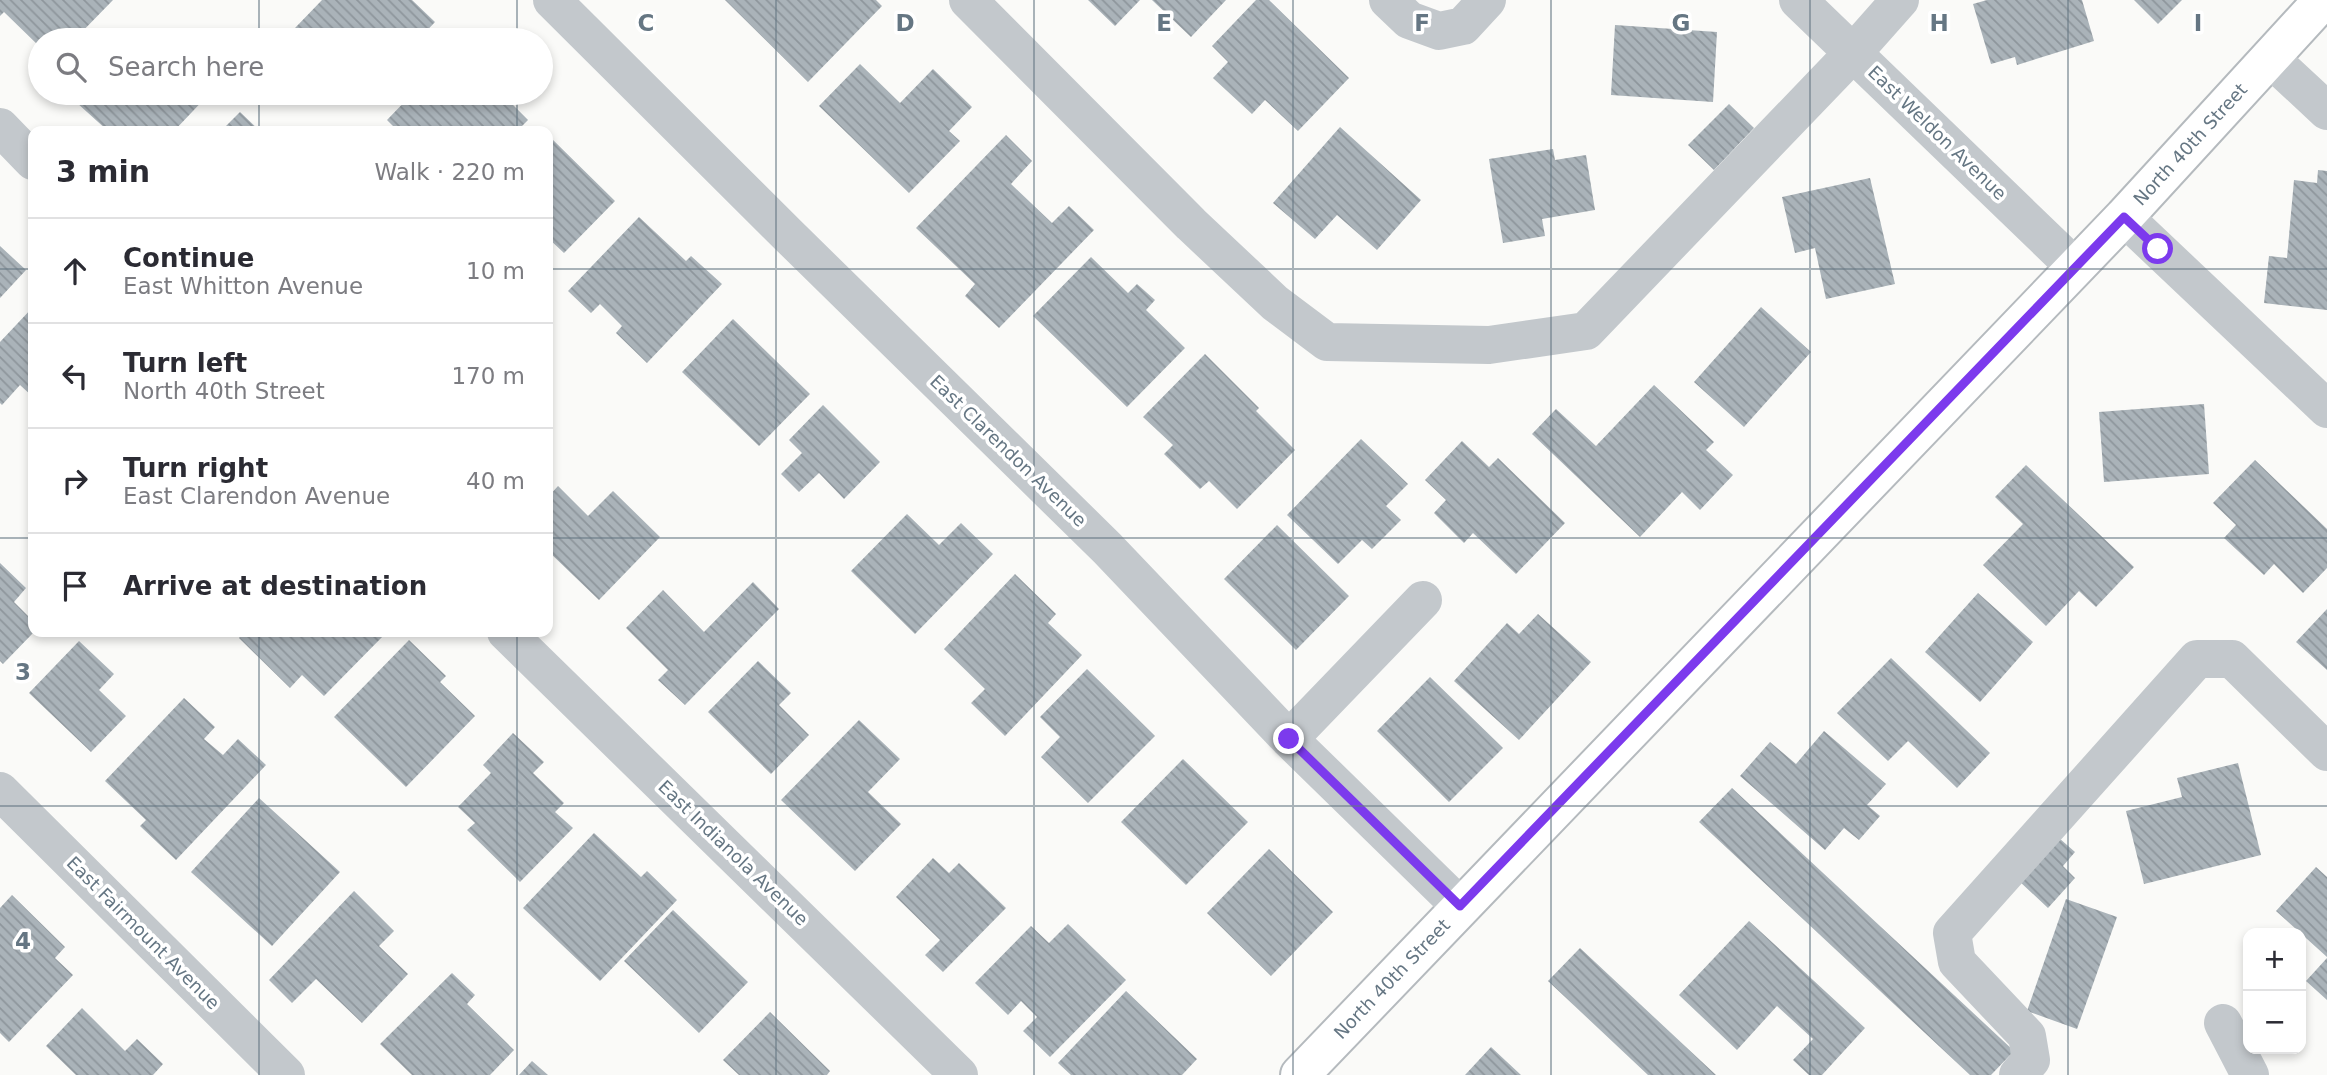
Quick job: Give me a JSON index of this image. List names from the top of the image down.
{
  "streets": {
    "main road": ["North 40th Street"],
    "street": [
      "East Weldon Avenue",
      "East Clarendon Avenue",
      "East Indianola Avenue",
      "East Fairmount Avenue"
    ]
  },
  "crossings": [
    ["East Weldon Avenue", "North 40th Street"],
    ["North 40th Street", "East Clarendon Avenue"]
  ],
  "page": {
    "search": "Search here",
    "heading": ["3 min", "Walk · 220 m"],
    "list": [
      ["Continue", "East Whitton Avenue", "10 m"],
      ["Turn left", "North 40th Street", "170 m"],
      ["Turn right", "East Clarendon Avenue", "40 m"],
      "Arrive at destination"
    ],
    "map_buttons": ["+", "−"]
  },
  "grid": {
    "columns": [
      "C",
      "D",
      "E",
      "F",
      "G",
      "H",
      "I"
    ],
    "rows": ["3", "4"]
  }
}
